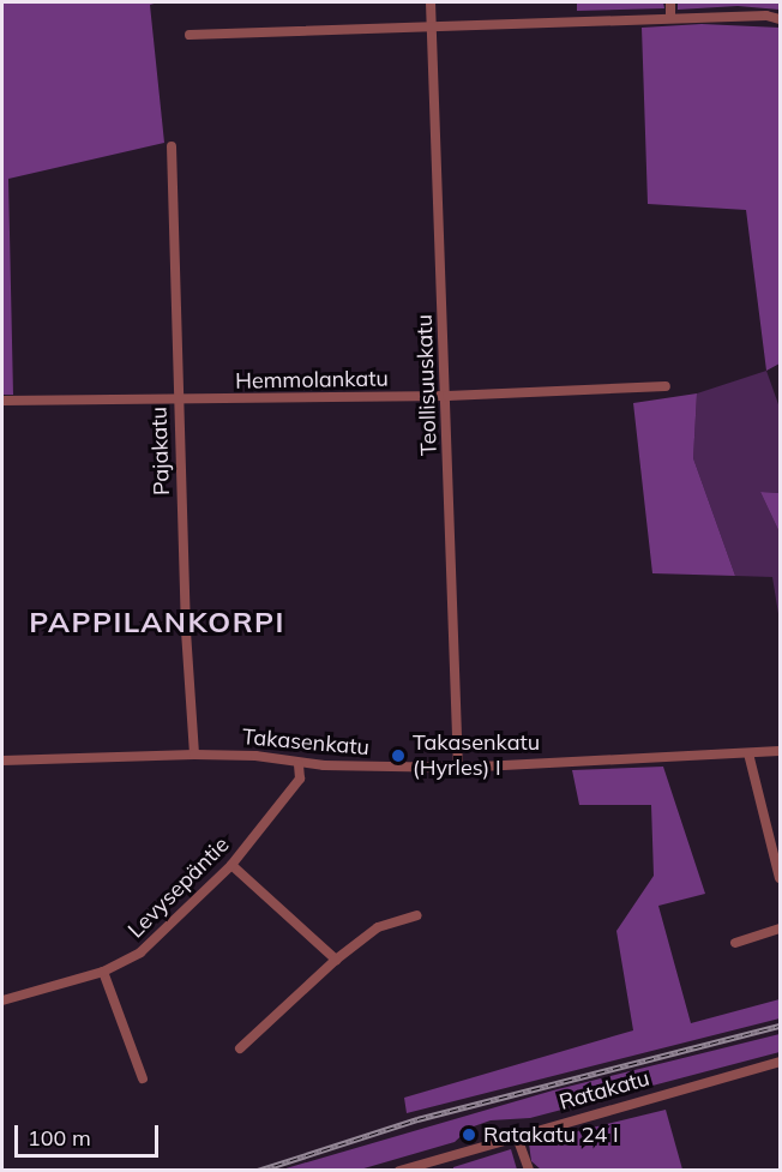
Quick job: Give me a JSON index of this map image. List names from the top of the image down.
{
  "streets": {
    "street": [
      "Hemmolankatu",
      "Teollisuuskatu",
      "Pajakatu",
      "Takasenkatu",
      "Levysepäntie",
      "Ratakatu"
    ]
  },
  "crossings": [
    ["Hemmolankatu", "Teollisuuskatu"],
    ["Hemmolankatu", "Pajakatu"],
    ["Teollisuuskatu", "Takasenkatu"],
    ["Pajakatu", "Takasenkatu"],
    ["Takasenkatu", "Levysepäntie"]
  ],
  "districts": ["PAPPILANKORPI"],
  "places": ["Takasenkatu (Hyrles) I", "Ratakatu 24 I"],
  "scale_bar": "100 m"
}
